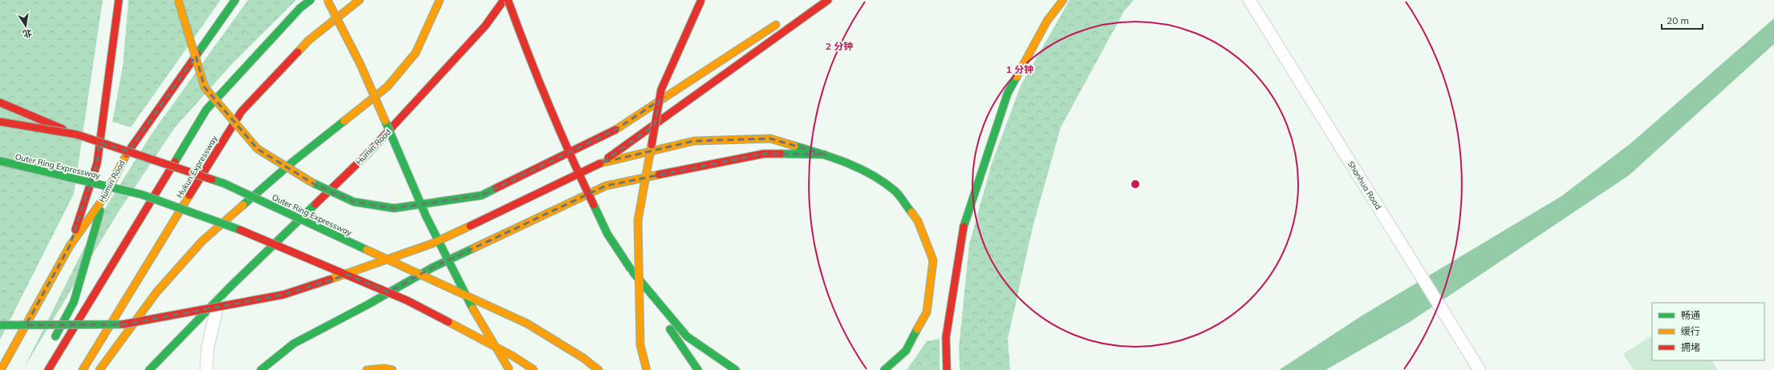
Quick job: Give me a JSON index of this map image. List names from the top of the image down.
{
  "streets": {
    "highway": ["Humin Road", "Outer Ring Expressway", "Hukun Expressway"],
    "street": ["Shanhua Road"]
  },
  "legend": ["畅通", "缓行", "拥堵"],
  "scale_bar": "20 m",
  "north": "bottom",
  "rings": ["2 分钟", "1 分钟"]
}
